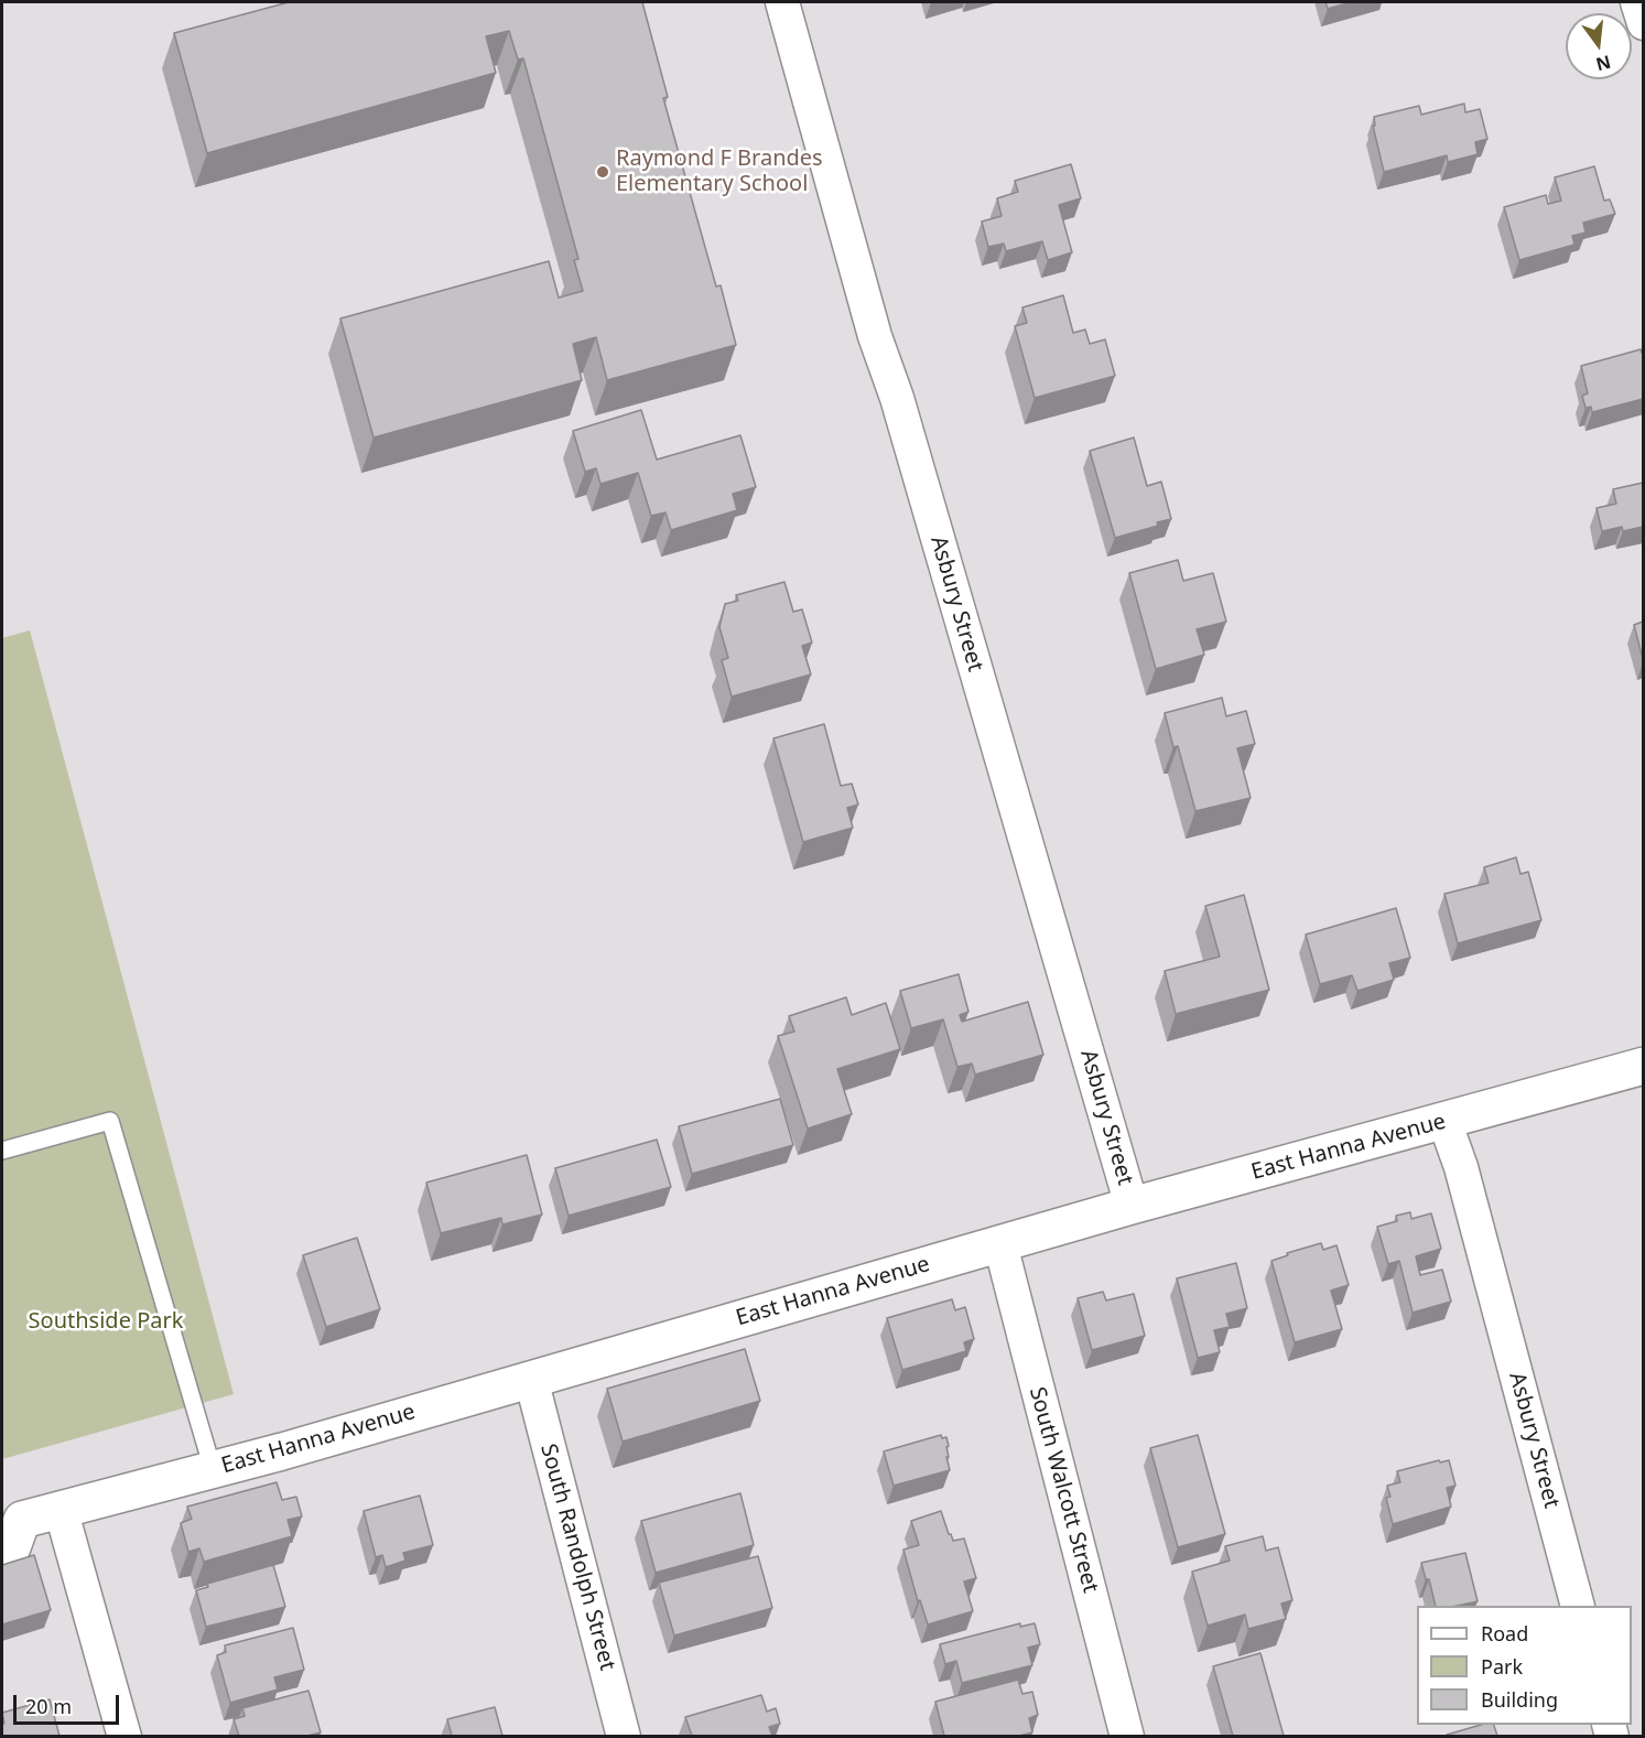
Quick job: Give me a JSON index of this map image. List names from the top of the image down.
{
  "streets": {
    "main road": ["East Hanna Avenue"],
    "street": ["Asbury Street", "South Walcott Street", "South Randolph Street"]
  },
  "crossings": [
    ["Asbury Street", "East Hanna Avenue"],
    ["East Hanna Avenue", "South Walcott Street"],
    ["East Hanna Avenue", "South Randolph Street"]
  ],
  "parks": ["Southside Park"],
  "places": ["Raymond F Brandes Elementary School"],
  "legend": ["Road", "Park", "Building"],
  "scale_bar": "20 m",
  "north": "bottom"
}
